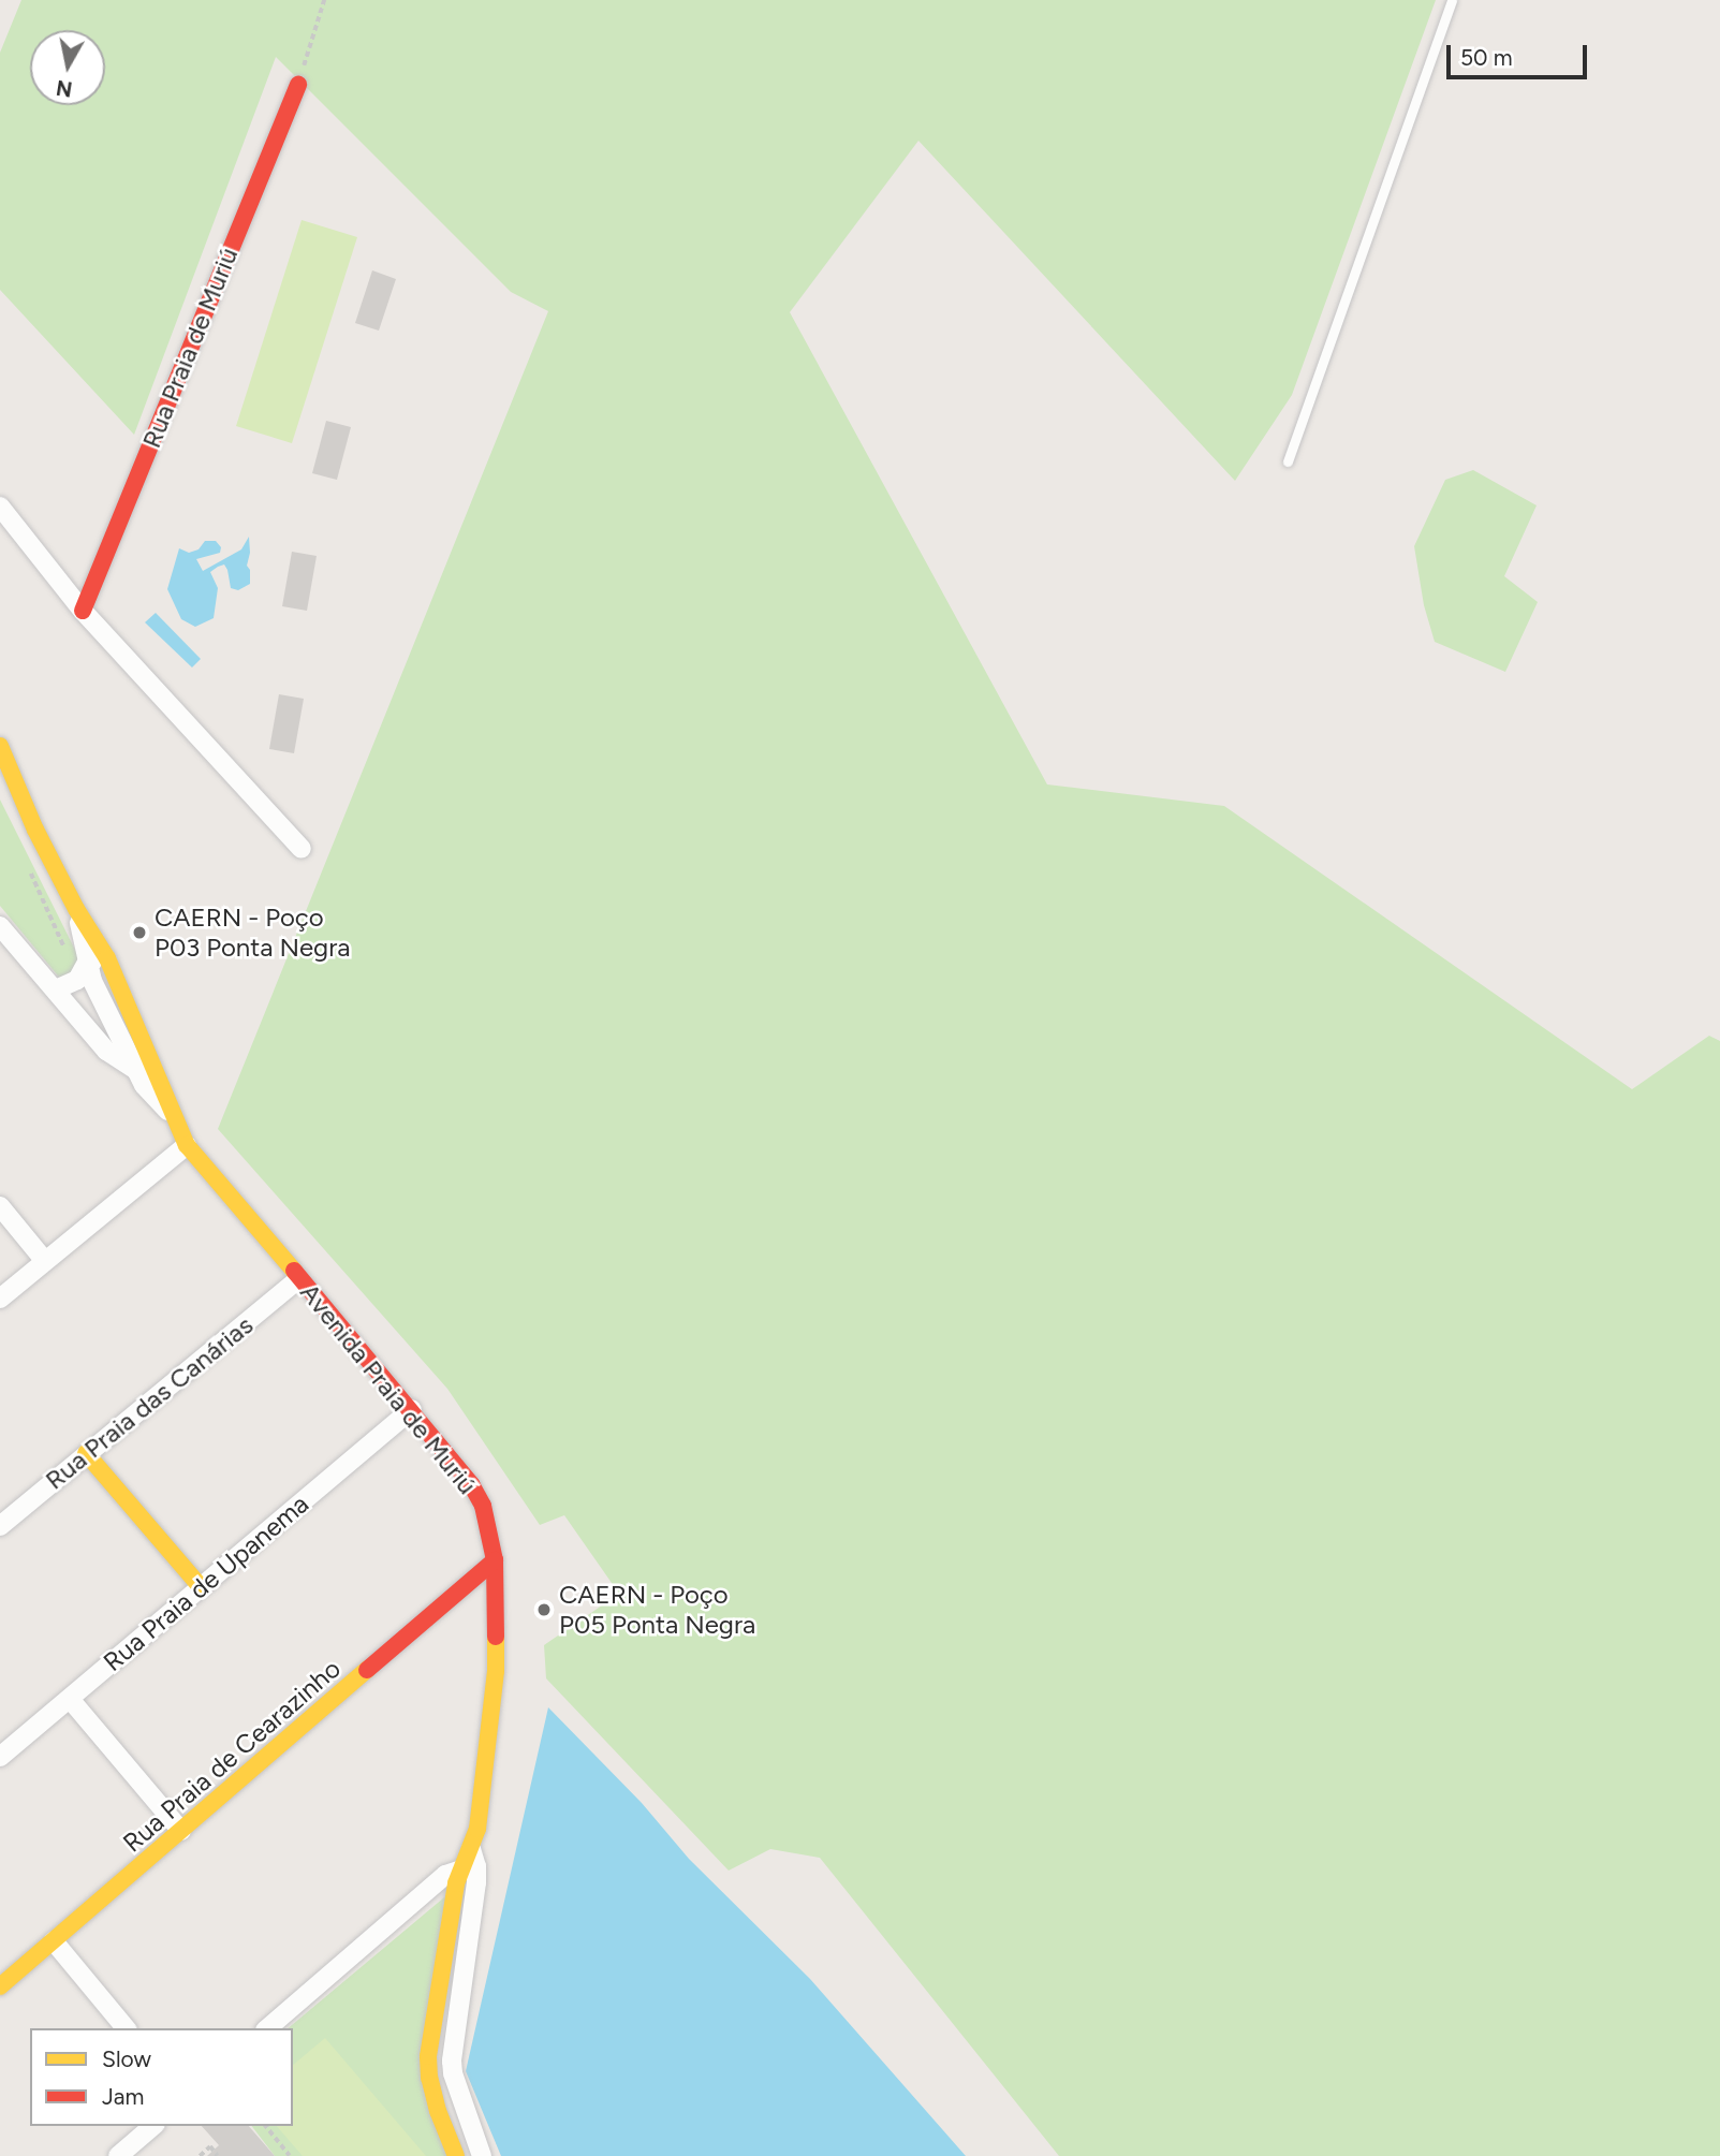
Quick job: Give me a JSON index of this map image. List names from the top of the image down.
{
  "streets": {
    "street": [
      "Rua Praia de Muriú",
      "Avenida Praia de Muriú",
      "Rua Praia das Canárias",
      "Rua Praia de Upanema",
      "Rua Praia de Cearazinho"
    ]
  },
  "crossings": [
    ["Avenida Praia de Muriú", "Rua Praia das Canárias"],
    ["Avenida Praia de Muriú", "Rua Praia de Upanema"],
    ["Avenida Praia de Muriú", "Rua Praia de Cearazinho"]
  ],
  "places": ["CAERN - Poço P03 Ponta Negra", "CAERN - Poço P05 Ponta Negra"],
  "legend": ["Slow", "Jam"],
  "scale_bar": "50 m",
  "north": "bottom"
}
